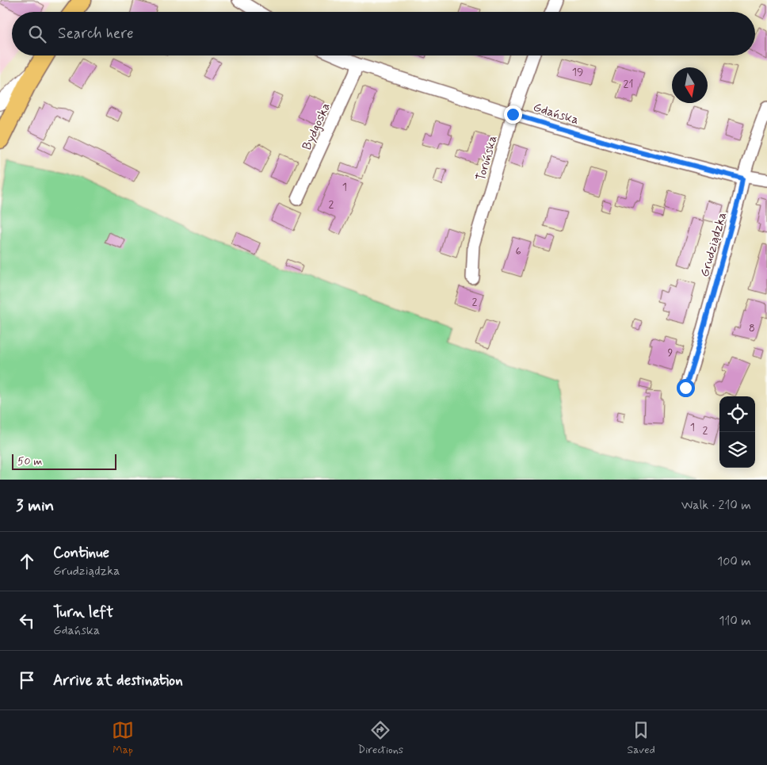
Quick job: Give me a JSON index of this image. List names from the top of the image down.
{
  "streets": {
    "street": [
      "Gdańska",
      "Bydgoska",
      "Toruńska",
      "Grudziądzka"
    ]
  },
  "crossings": [
    ["Gdańska", "Bydgoska"],
    ["Gdańska", "Toruńska"],
    ["Gdańska", "Grudziądzka"]
  ],
  "house_numbers": [
    "19",
    "21",
    "1",
    "2",
    "6",
    "2",
    "8",
    "9",
    "1",
    "2"
  ],
  "scale_bar": "50 m",
  "north": "bottom",
  "page": {
    "search": "Search here",
    "scale": "50 m",
    "heading": ["3 min", "Walk · 210 m"],
    "list": [
      ["Continue", "Grudziądzka", "100 m"],
      ["Turn left", "Gdańska", "110 m"],
      "Arrive at destination"
    ],
    "nav": ["Map", "Directions", "Saved"]
  }
}
